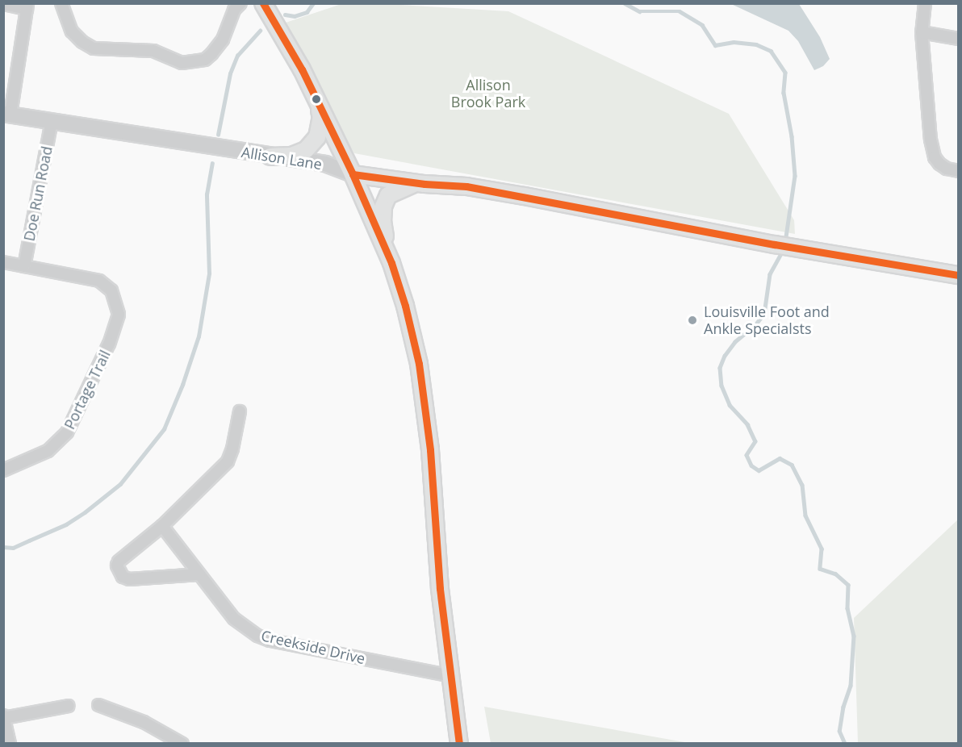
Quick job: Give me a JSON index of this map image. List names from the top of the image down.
{
  "streets": {
    "main road": ["Allison Lane"],
    "street": ["Doe Run Road", "Portage Trail", "Creekside Drive"]
  },
  "crossings": [
    ["Allison Lane", "Doe Run Road"],
    ["Doe Run Road", "Portage Trail"]
  ],
  "parks": ["Allison Brook Park"],
  "places": ["Louisville Foot and Ankle Specialsts"]
}
